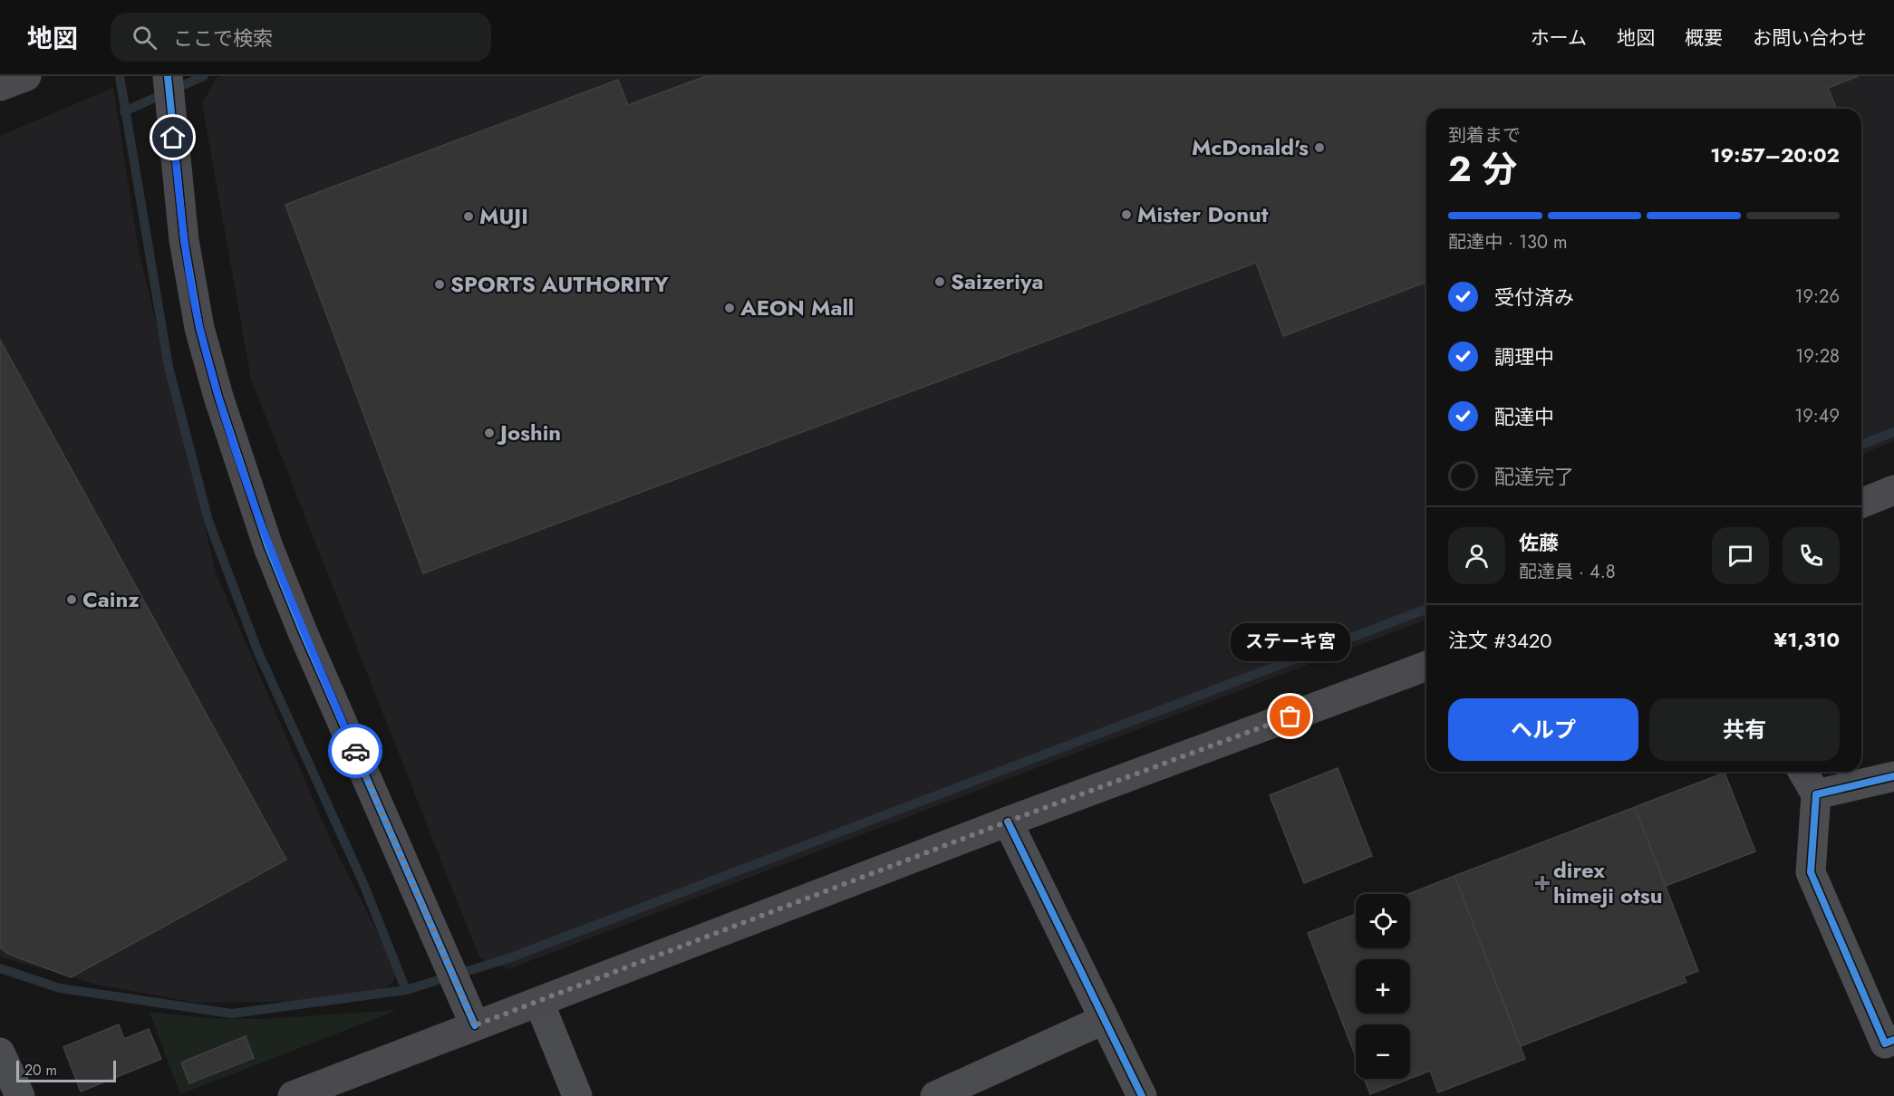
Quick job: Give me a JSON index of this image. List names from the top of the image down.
{
  "places": {
    "other": [
      "McDonald's",
      "Mister Donut",
      "MUJI",
      "Saizeriya",
      "SPORTS AUTHORITY",
      "AEON Mall",
      "Joshin",
      "Cainz",
      "ステーキ宮"
    ],
    "health": ["direx himeji otsu"]
  },
  "scale_bar": "20 m",
  "page": {
    "header": "地図",
    "search": "ここで検索",
    "nav": [
      "ホーム",
      "地図",
      "概要",
      "お問い合わせ"
    ],
    "heading": ["2 分", "到着まで", "19:57–20:02"],
    "panel": [
      "佐藤",
      "配達員 · 4.8",
      "注文 #3420",
      "¥1,310"
    ],
    "bar": "配達中 · 130 m",
    "list": [
      ["受付済み", "19:26"],
      ["調理中", "19:28"],
      ["配達中", "19:49"],
      "配達完了"
    ],
    "bubble": "ステーキ宮",
    "buttons": ["ヘルプ", "共有"],
    "map_buttons": ["+", "−"],
    "scale": "20 m"
  }
}
